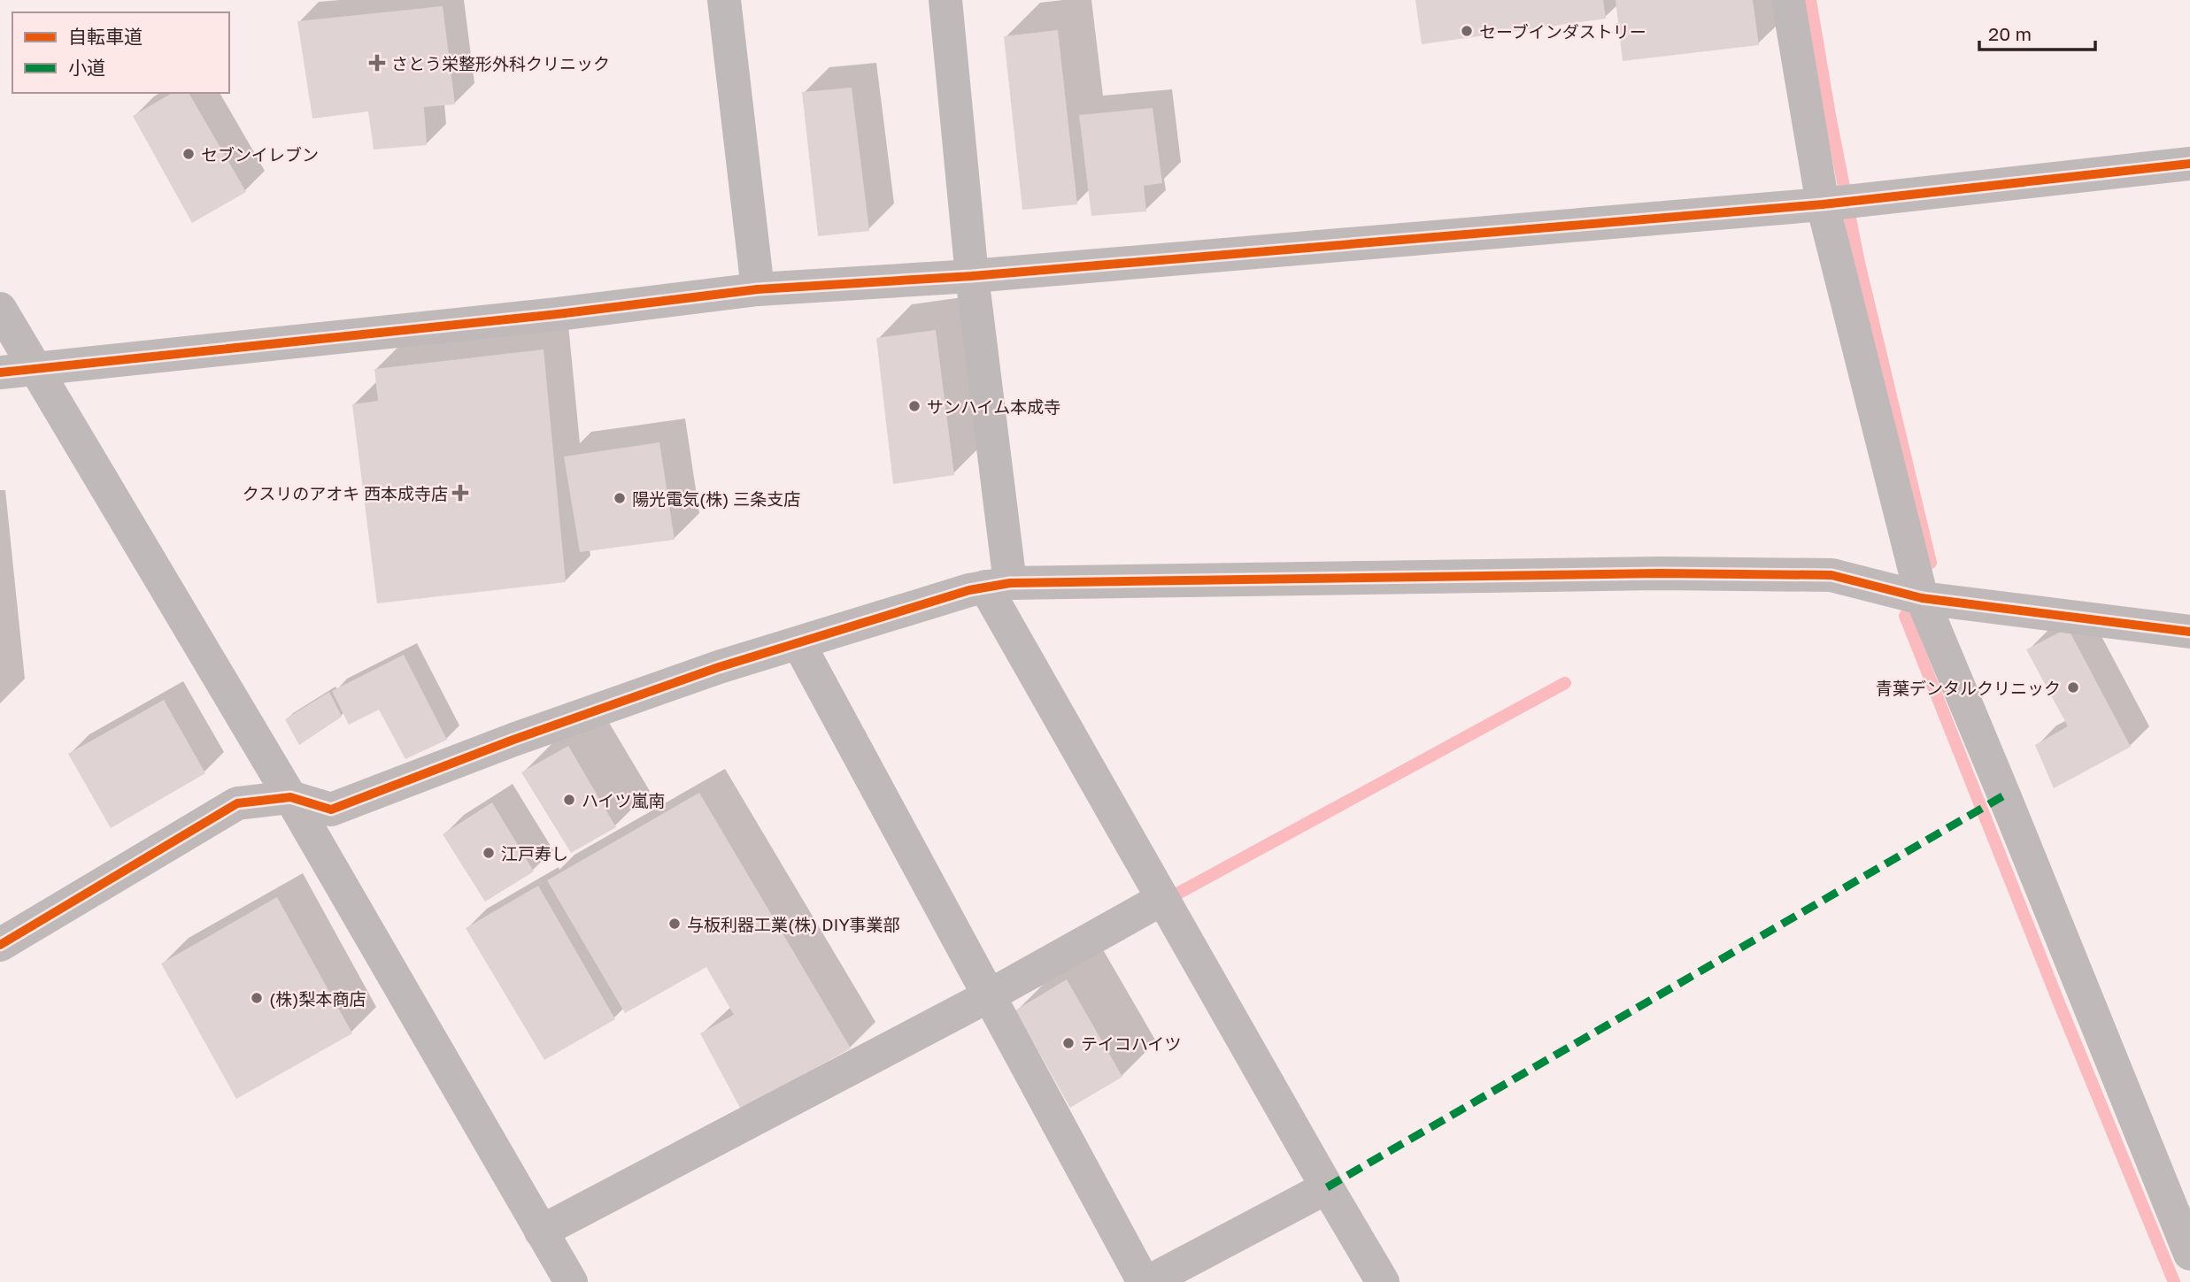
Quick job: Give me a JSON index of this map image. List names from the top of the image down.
{
  "places": {
    "other": [
      "セーブインダストリー",
      "セブンイレブン",
      "サンハイム本成寺",
      "陽光電気(株) 三条支店",
      "青葉デンタルクリニック",
      "ハイツ嵐南",
      "江戸寿し",
      "与板利器工業(株) DIY事業部",
      "(株)梨本商店",
      "テイコハイツ"
    ],
    "health": ["さとう栄整形外科クリニック", "クスリのアオキ 西本成寺店"]
  },
  "legend": ["自転車道", "小道"],
  "scale_bar": "20 m"
}
